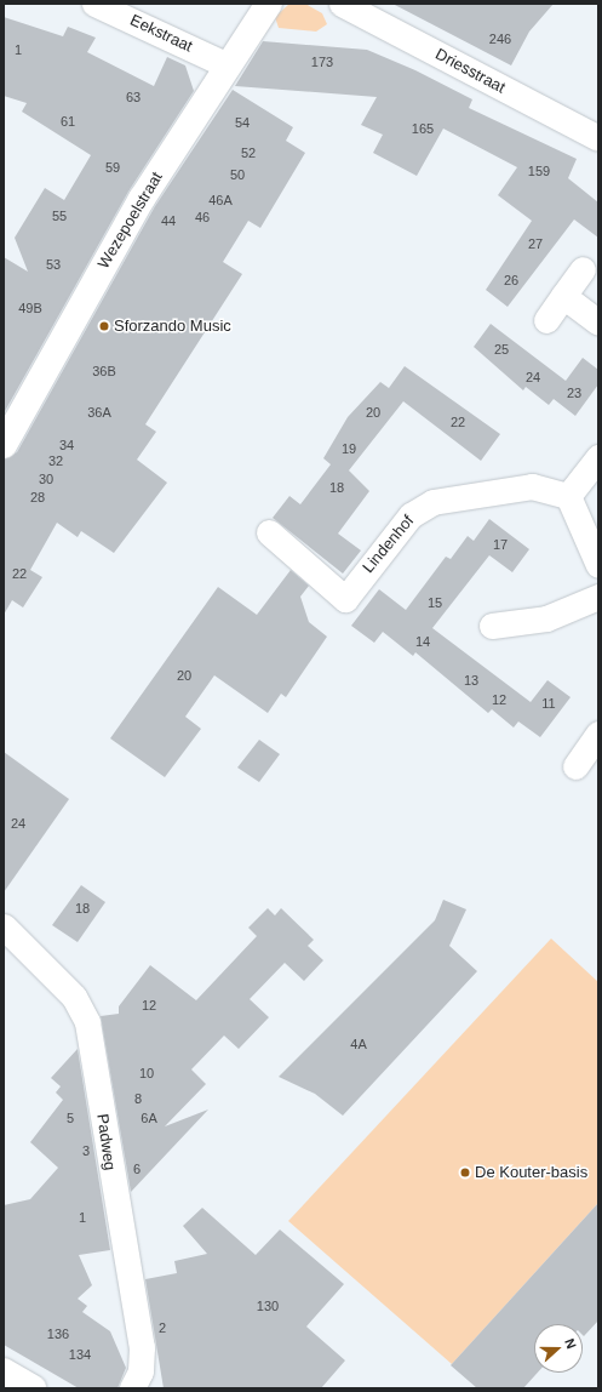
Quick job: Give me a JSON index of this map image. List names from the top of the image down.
{
  "streets": {
    "street": [
      "Eekstraat",
      "Driesstraat",
      "Wezepoelstraat",
      "Lindenhof",
      "Padweg"
    ]
  },
  "crossings": [
    ["Eekstraat", "Wezepoelstraat"]
  ],
  "places": ["Sforzando Music", "De Kouter-basis"],
  "house_numbers": [
    "246",
    "1",
    "173",
    "63",
    "61",
    "54",
    "165",
    "52",
    "59",
    "159",
    "50",
    "46A",
    "55",
    "46",
    "44",
    "27",
    "53",
    "26",
    "49B",
    "25",
    "36B",
    "24",
    "23",
    "36A",
    "20",
    "22",
    "34",
    "19",
    "32",
    "30",
    "18",
    "28",
    "17",
    "22",
    "15",
    "14",
    "20",
    "13",
    "12",
    "11",
    "24",
    "18",
    "12",
    "4A",
    "10",
    "8",
    "5",
    "6A",
    "3",
    "6",
    "1",
    "130",
    "2",
    "136",
    "134"
  ],
  "north": "right"
}
